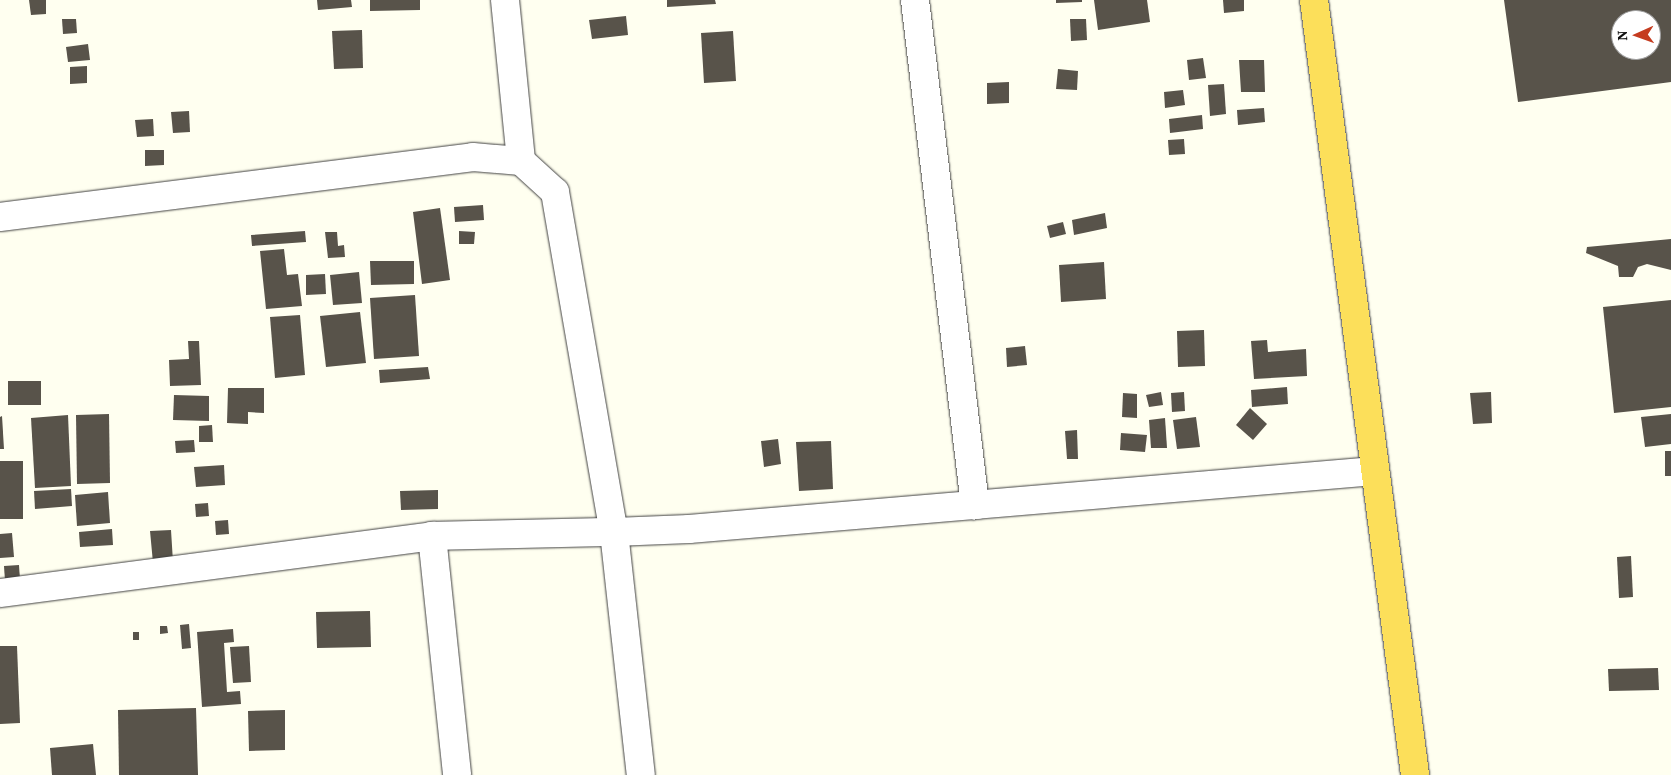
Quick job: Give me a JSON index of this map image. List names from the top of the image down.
{
  "north": "left"
}
